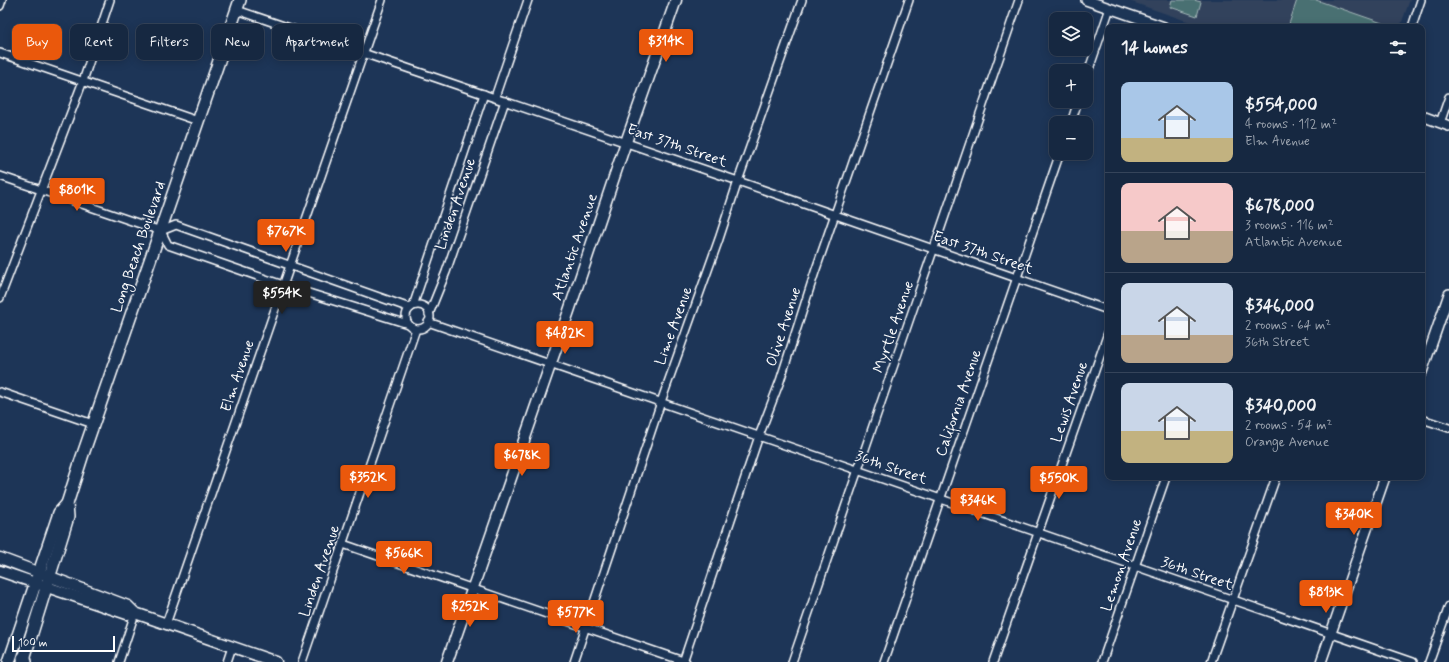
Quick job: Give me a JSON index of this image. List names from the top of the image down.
{
  "streets": {
    "main road": ["Long Beach Boulevard", "Atlantic Avenue"],
    "street": [
      "East 37th Street",
      "Linden Avenue",
      "Lime Avenue",
      "Olive Avenue",
      "Myrtle Avenue",
      "Elm Avenue",
      "Lewis Avenue",
      "California Avenue",
      "36th Street",
      "Lemon Avenue"
    ]
  },
  "crossings": [
    ["East 37th Street", "Linden Avenue"],
    ["East 37th Street", "Long Beach Boulevard"],
    ["East 37th Street", "Atlantic Avenue"],
    ["East 37th Street", "Lime Avenue"],
    ["East 37th Street", "Olive Avenue"],
    ["East 37th Street", "Myrtle Avenue"],
    ["East 37th Street", "Elm Avenue"],
    ["East 37th Street", "California Avenue"],
    ["Linden Avenue", "36th Street"],
    ["Atlantic Avenue", "36th Street"],
    ["Lime Avenue", "36th Street"],
    ["Olive Avenue", "36th Street"],
    ["Myrtle Avenue", "36th Street"],
    ["Lewis Avenue", "36th Street"],
    ["California Avenue", "36th Street"],
    ["36th Street", "Lemon Avenue"]
  ],
  "scale_bar": "100 m",
  "page": {
    "map_buttons": ["+", "−"],
    "chip": [
      "Buy",
      "Rent",
      "Filters",
      "New",
      "Apartment"
    ],
    "heading": "14 homes",
    "price": [
      "$314K",
      "$801K",
      "$767K",
      "$554K",
      "$482K",
      "$678K",
      "$352K",
      "$550K",
      "$346K",
      "$340K",
      "$566K",
      "$813K",
      "$252K",
      "$577K"
    ],
    "list": [
      {
        "name": "$554,000",
        "note": "4 rooms · 112 m² · Elm Avenue"
      },
      {
        "name": "$678,000",
        "note": "3 rooms · 116 m² · Atlantic Avenue"
      },
      {
        "name": "$346,000",
        "note": "2 rooms · 64 m² · 36th Street"
      },
      {
        "name": "$340,000",
        "note": "2 rooms · 54 m² · Orange Avenue"
      }
    ],
    "scale": "100 m"
  }
}
